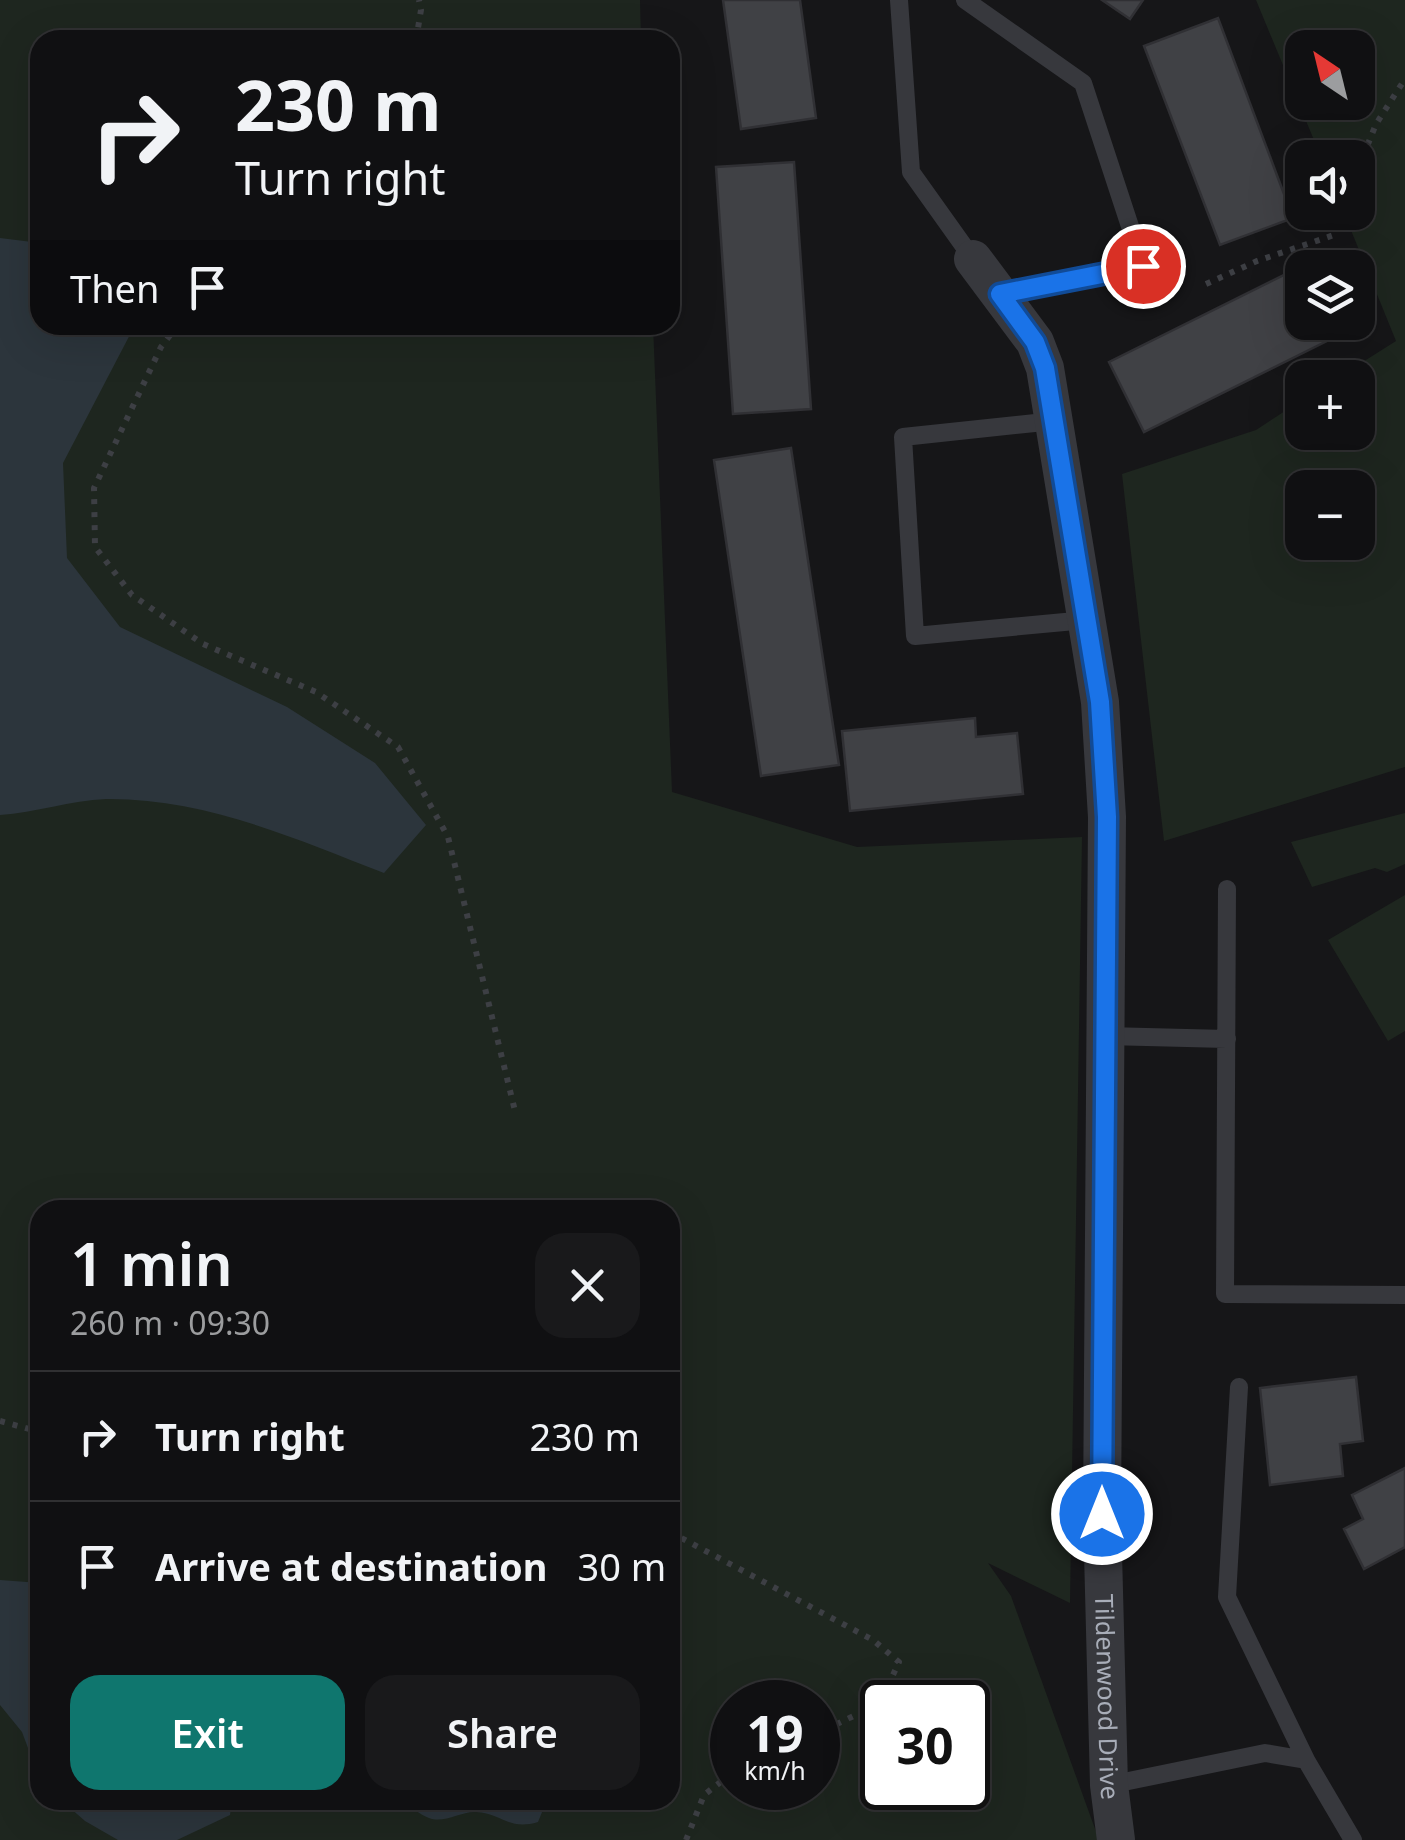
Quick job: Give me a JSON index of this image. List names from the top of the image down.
{
  "streets": {
    "street": ["Tildenwood Drive"]
  },
  "north": "top left",
  "page": {
    "map_buttons": ["+", "−"],
    "turn": ["230 m", "Turn right"],
    "then": "Then",
    "heading": ["1 min", "260 m · 09:30"],
    "list": [
      {
        "name": "Turn right",
        "value": "230 m"
      },
      {
        "name": "Arrive at destination",
        "value": "30 m"
      }
    ],
    "buttons": ["Exit", "Share"],
    "speed": "19 km/h",
    "limit": "30"
  }
}
